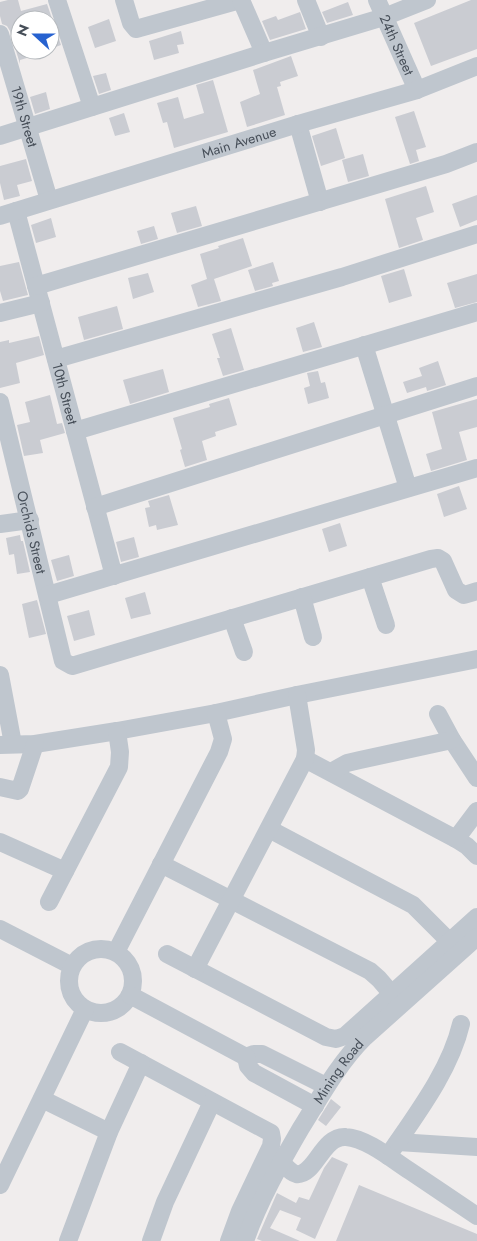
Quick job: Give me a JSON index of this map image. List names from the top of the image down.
{
  "streets": {
    "street": [
      "24th Street",
      "19th Street",
      "Main Avenue",
      "10th Street",
      "Orchids Street",
      "Mining Road"
    ]
  },
  "crossings": [
    ["24th Street", "Main Avenue"],
    ["19th Street", "Main Avenue"],
    ["Main Avenue", "10th Street"]
  ],
  "north": "left"
}
